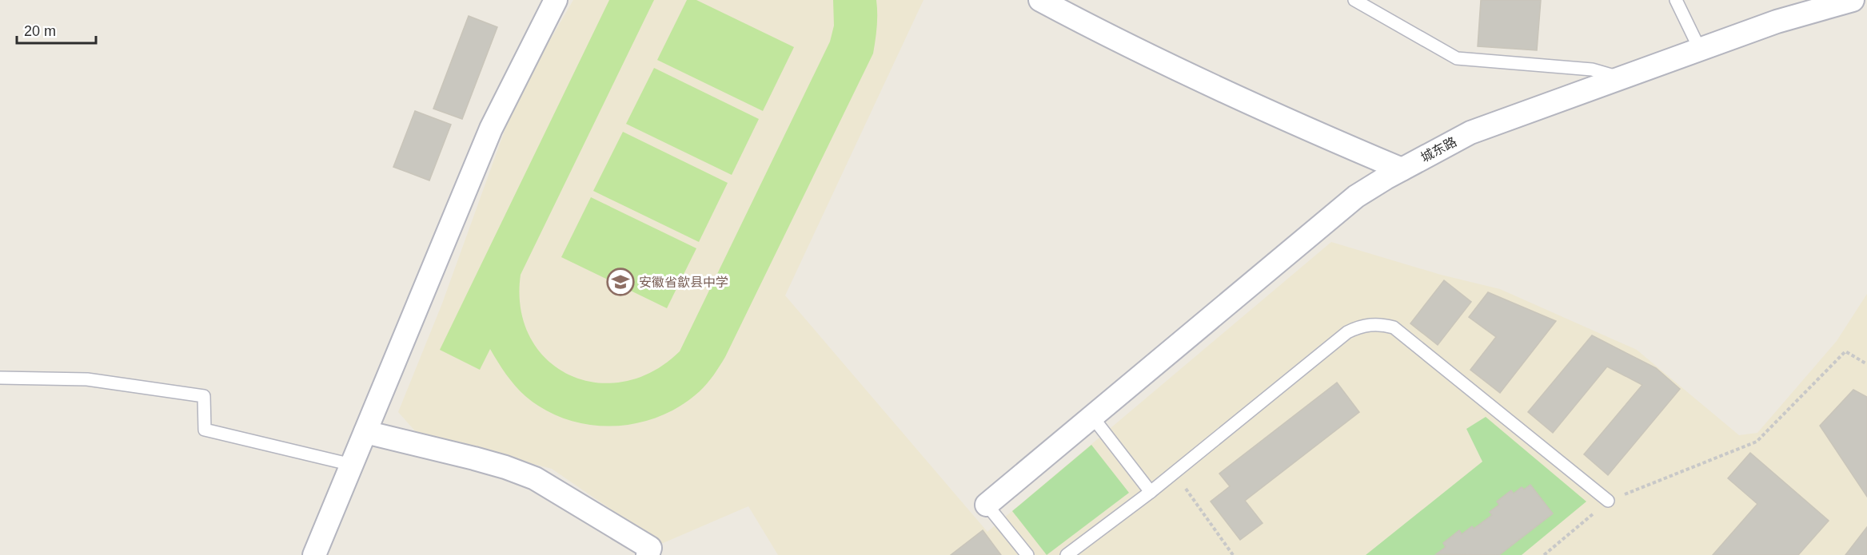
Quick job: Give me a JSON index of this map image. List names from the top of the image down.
{
  "streets": {
    "street": ["城东路"]
  },
  "places": {
    "school or university": ["安徽省歙县中学"]
  },
  "scale_bar": "20 m"
}
